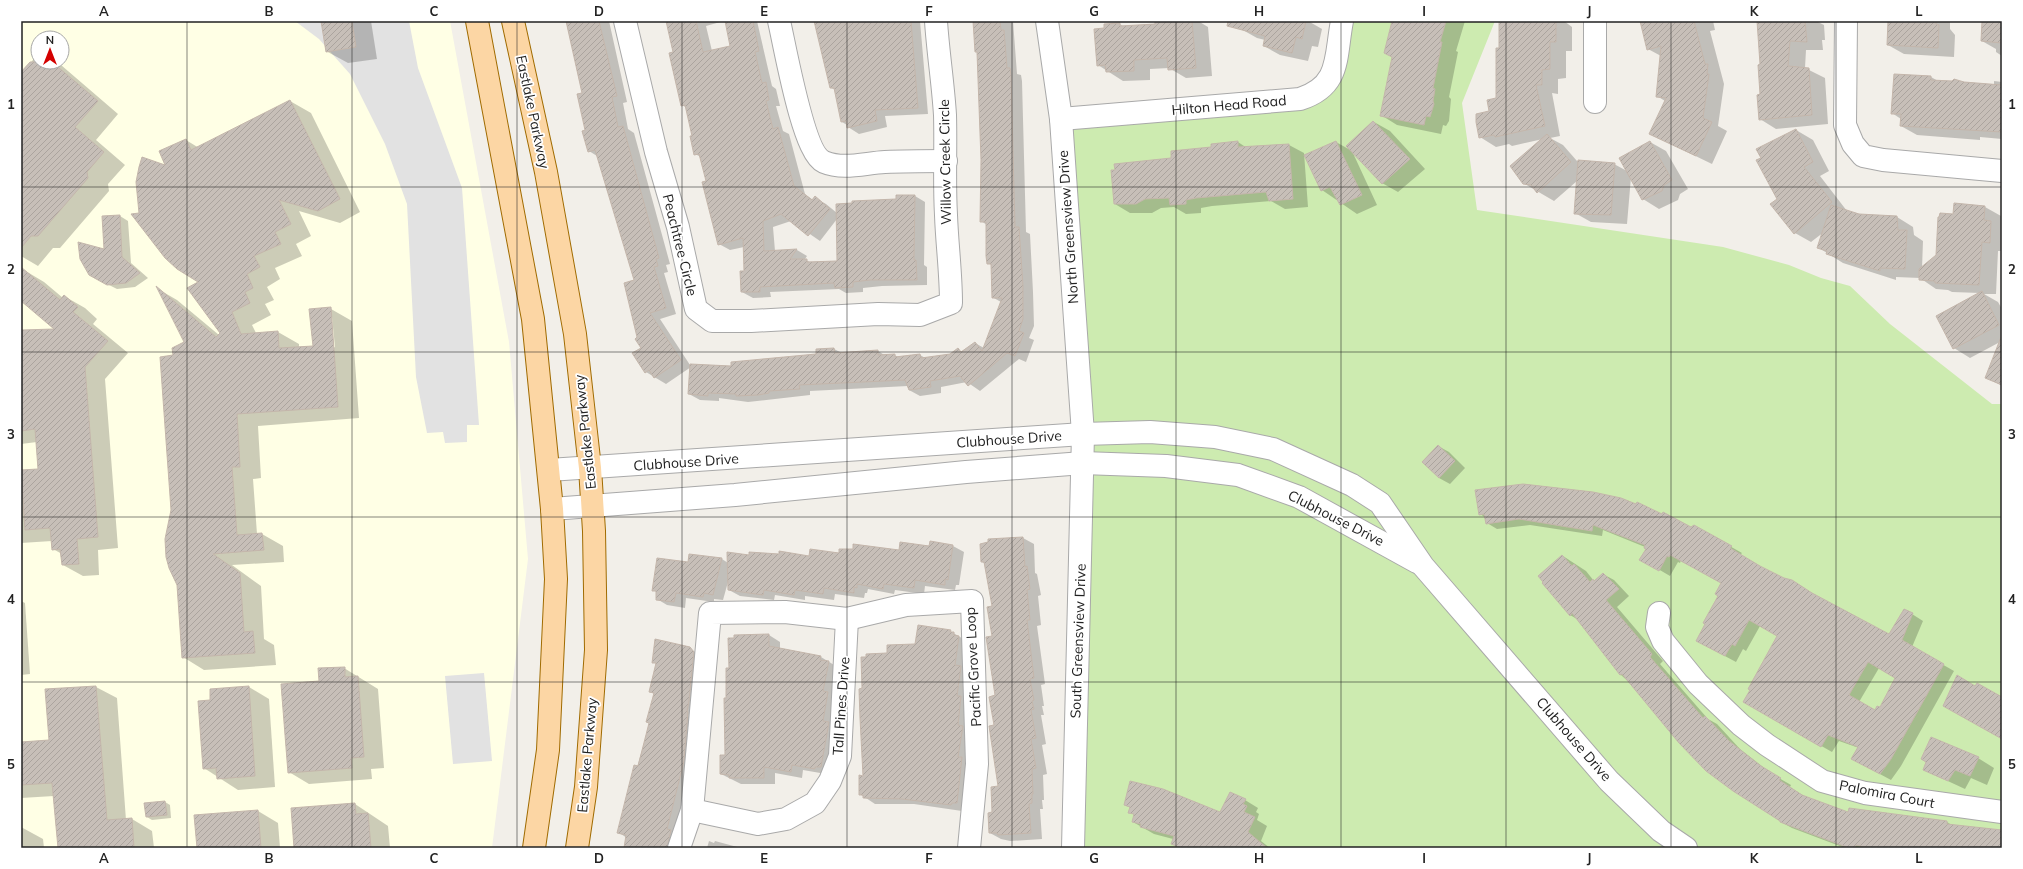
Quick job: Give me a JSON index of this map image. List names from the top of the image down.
{
  "streets": {
    "main road": ["Eastlake Parkway"],
    "street": [
      "Hilton Head Road",
      "Willow Creek Circle",
      "North Greensview Drive",
      "Peachtree Circle",
      "Clubhouse Drive",
      "South Greensview Drive",
      "Pacific Grove Loop",
      "Tall Pines Drive",
      "Palomira Court"
    ]
  },
  "crossings": [
    ["Hilton Head Road", "North Greensview Drive"],
    ["Eastlake Parkway", "Clubhouse Drive"],
    ["Willow Creek Circle", "Peachtree Circle"],
    ["North Greensview Drive", "Clubhouse Drive"],
    ["North Greensview Drive", "South Greensview Drive"],
    ["Clubhouse Drive", "South Greensview Drive"],
    ["Pacific Grove Loop", "Tall Pines Drive"]
  ],
  "north": "top",
  "grid": {
    "columns": [
      "A",
      "B",
      "C",
      "D",
      "E",
      "F",
      "G",
      "H",
      "I",
      "J",
      "K",
      "L"
    ],
    "rows": [
      "1",
      "2",
      "3",
      "4",
      "5"
    ]
  }
}
